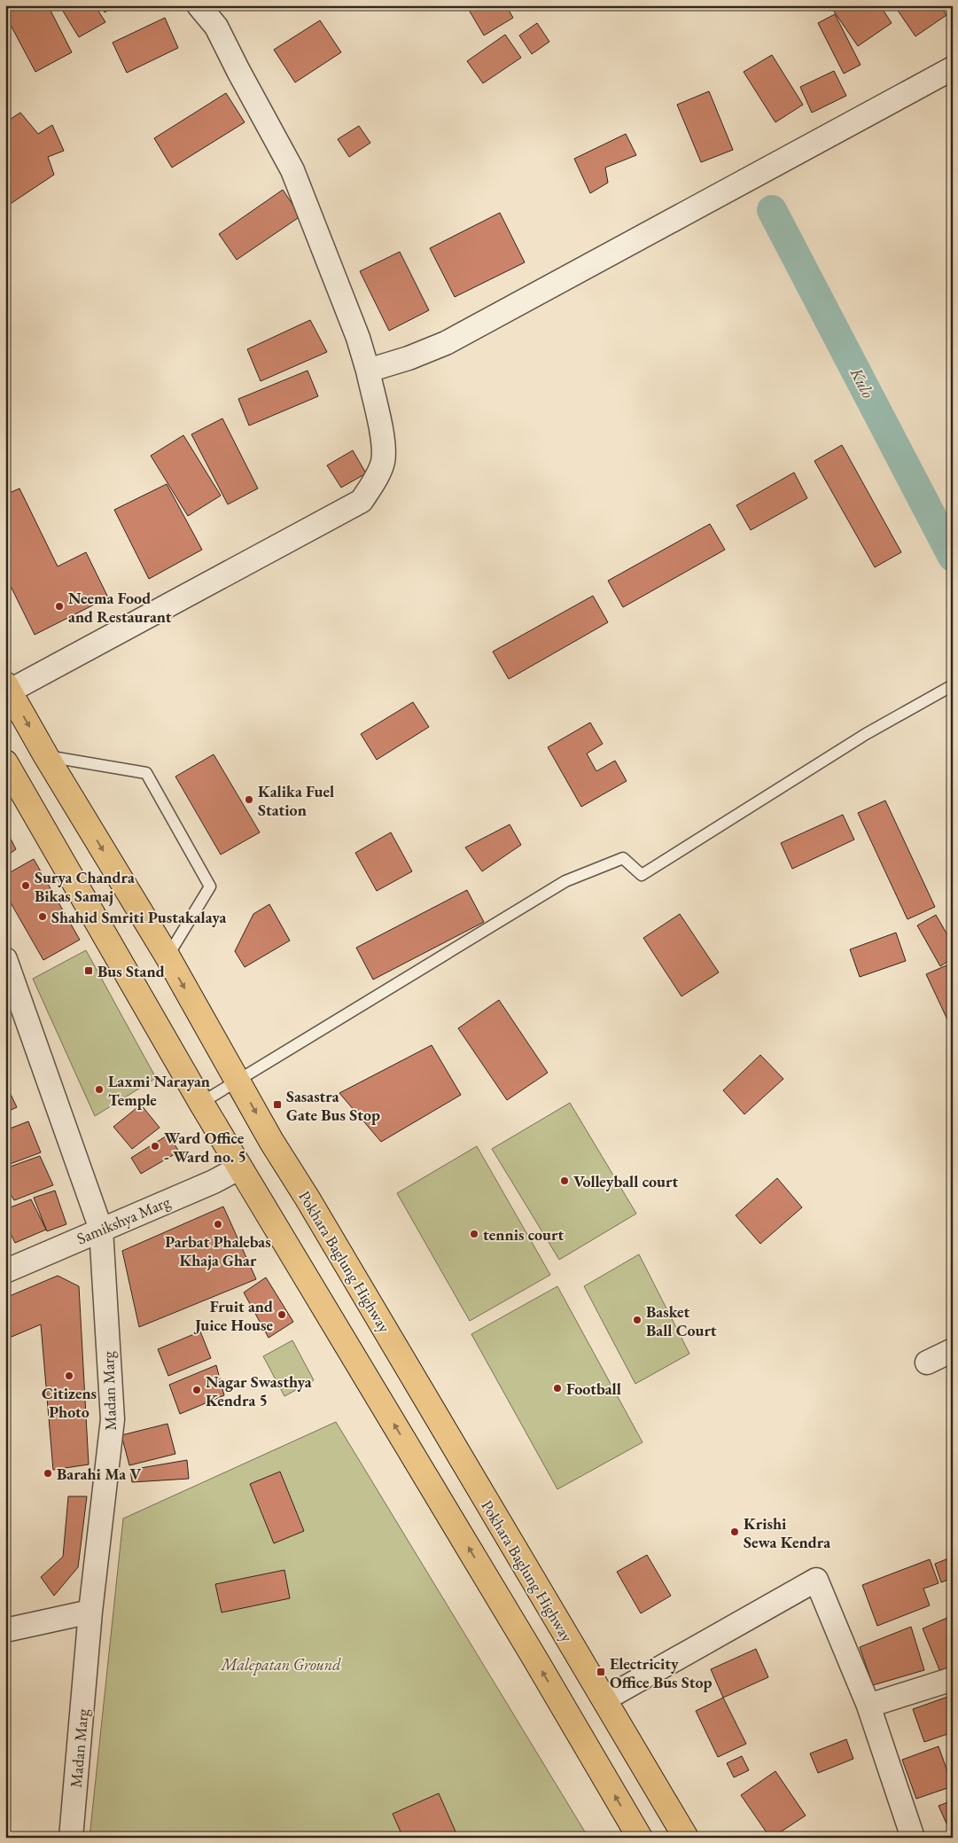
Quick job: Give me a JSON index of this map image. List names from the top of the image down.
{
  "streets": {
    "highway": ["Pokhara Baglung Highway"],
    "street": ["Samikshya Marg", "Madan Marg"]
  },
  "crossings": [
    ["Samikshya Marg", "Madan Marg"]
  ],
  "water": ["Kulo"],
  "parks": ["Malepatan Ground"],
  "places": {
    "other": [
      "Neema Food and Restaurant",
      "Kalika Fuel Station",
      "Surya Chandra Bikas Samaj",
      "Shahid Smriti Pustakalaya",
      "Laxmi Narayan Temple",
      "Ward Office - Ward no. 5",
      "Volleyball court",
      "Parbat Phalebas Khaja Ghar",
      "tennis court",
      "Fruit and Juice House",
      "Basket Ball Court",
      "Citizens Photo",
      "Football",
      "Nagar Swasthya Kendra 5",
      "Barahi Ma V",
      "Krishi Sewa Kendra"
    ],
    "transit": ["Bus Stand", "Sasastra Gate Bus Stop", "Electricity Office Bus Stop"]
  }
}
